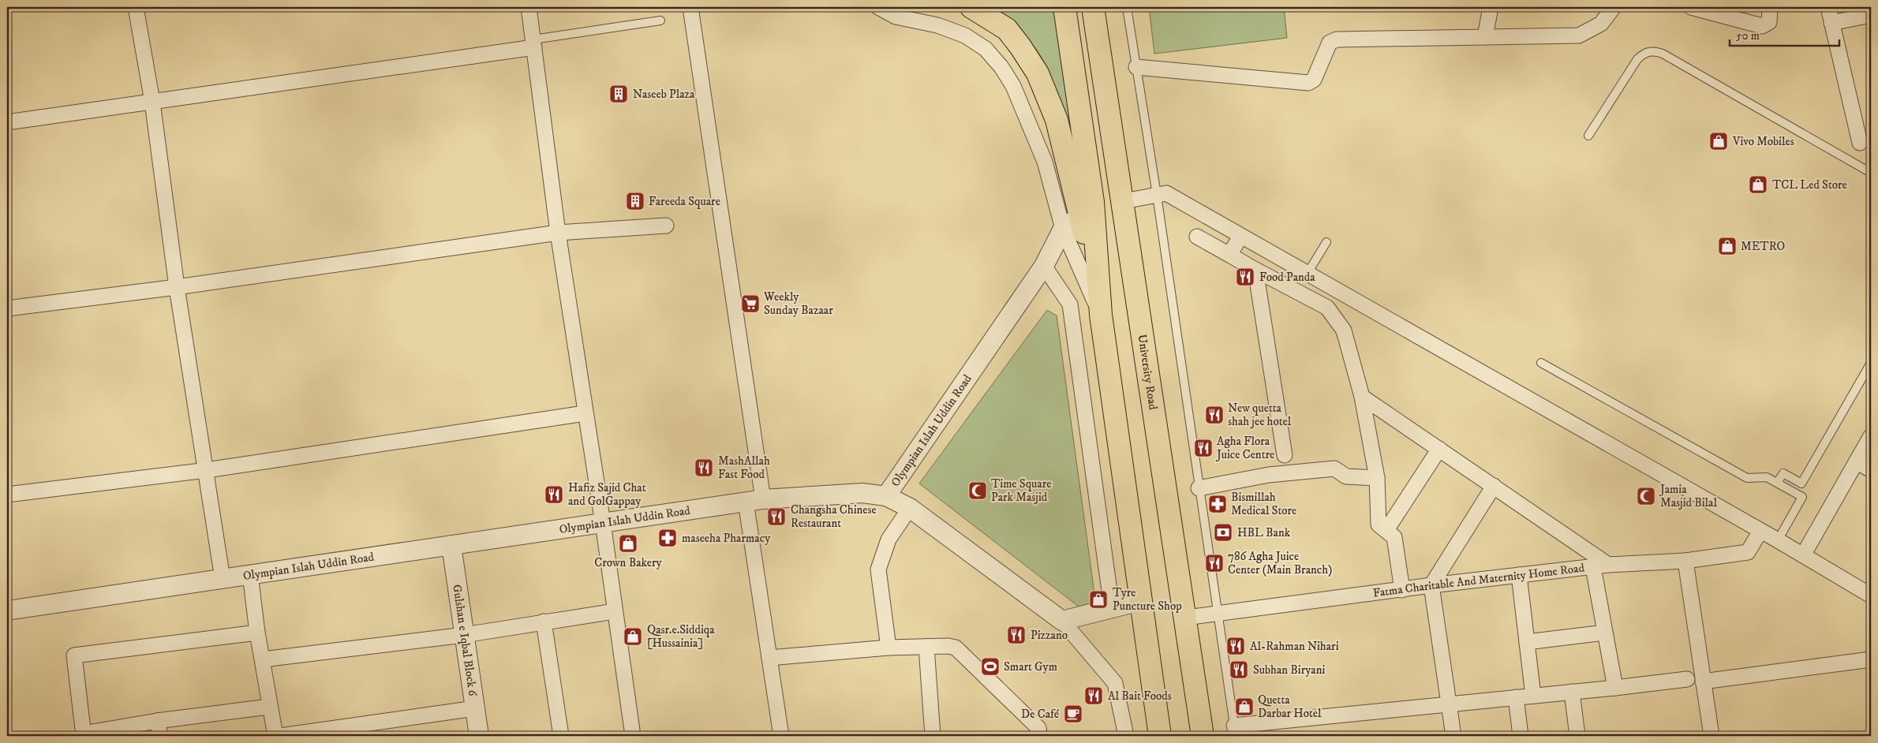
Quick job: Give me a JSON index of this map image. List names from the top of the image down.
{
  "streets": {
    "main road": ["University Road"],
    "street": ["Olympian Islah Uddin Road", "Fatma Charitable And Maternity Home Road", "Gulshan e Iqbal Block 6"]
  },
  "crossings": [
    ["University Road", "Fatma Charitable And Maternity Home Road"],
    ["Olympian Islah Uddin Road", "Gulshan e Iqbal Block 6"]
  ],
  "places": {
    "building": ["Naseeb Plaza", "Fareeda Square"],
    "shop": [
      "Vivo Mobiles",
      "TCL Led Store",
      "METRO",
      "Crown Bakery",
      "Tyre Puncture Shop",
      "Qasr.e.Siddiqa [Hussainia]",
      "Quetta Darbar Hotel"
    ],
    "restaurant": [
      "Food Panda",
      "New quetta shah jee hotel",
      "Agha Flora Juice Centre",
      "MashAllah Fast Food",
      "Hafiz Sajid Chat and GolGappay",
      "Changsha Chinese Restaurant",
      "786 Agha Juice Center (Main Branch)",
      "Pizzano",
      "Al-Rahman Nihari",
      "Subhan Biryani",
      "Al Bait Foods"
    ],
    "supermarket": ["Weekly Sunday Bazaar"],
    "mosque": ["Time Square Park Masjid", "Jamia Masjid Bilal"],
    "pharmacy": ["Bismillah Medical Store", "maseeha Pharmacy"],
    "bank": ["HBL Bank"],
    "sports": ["Smart Gym"],
    "cafe": ["De Café"]
  },
  "scale_bar": "50 m"
}
